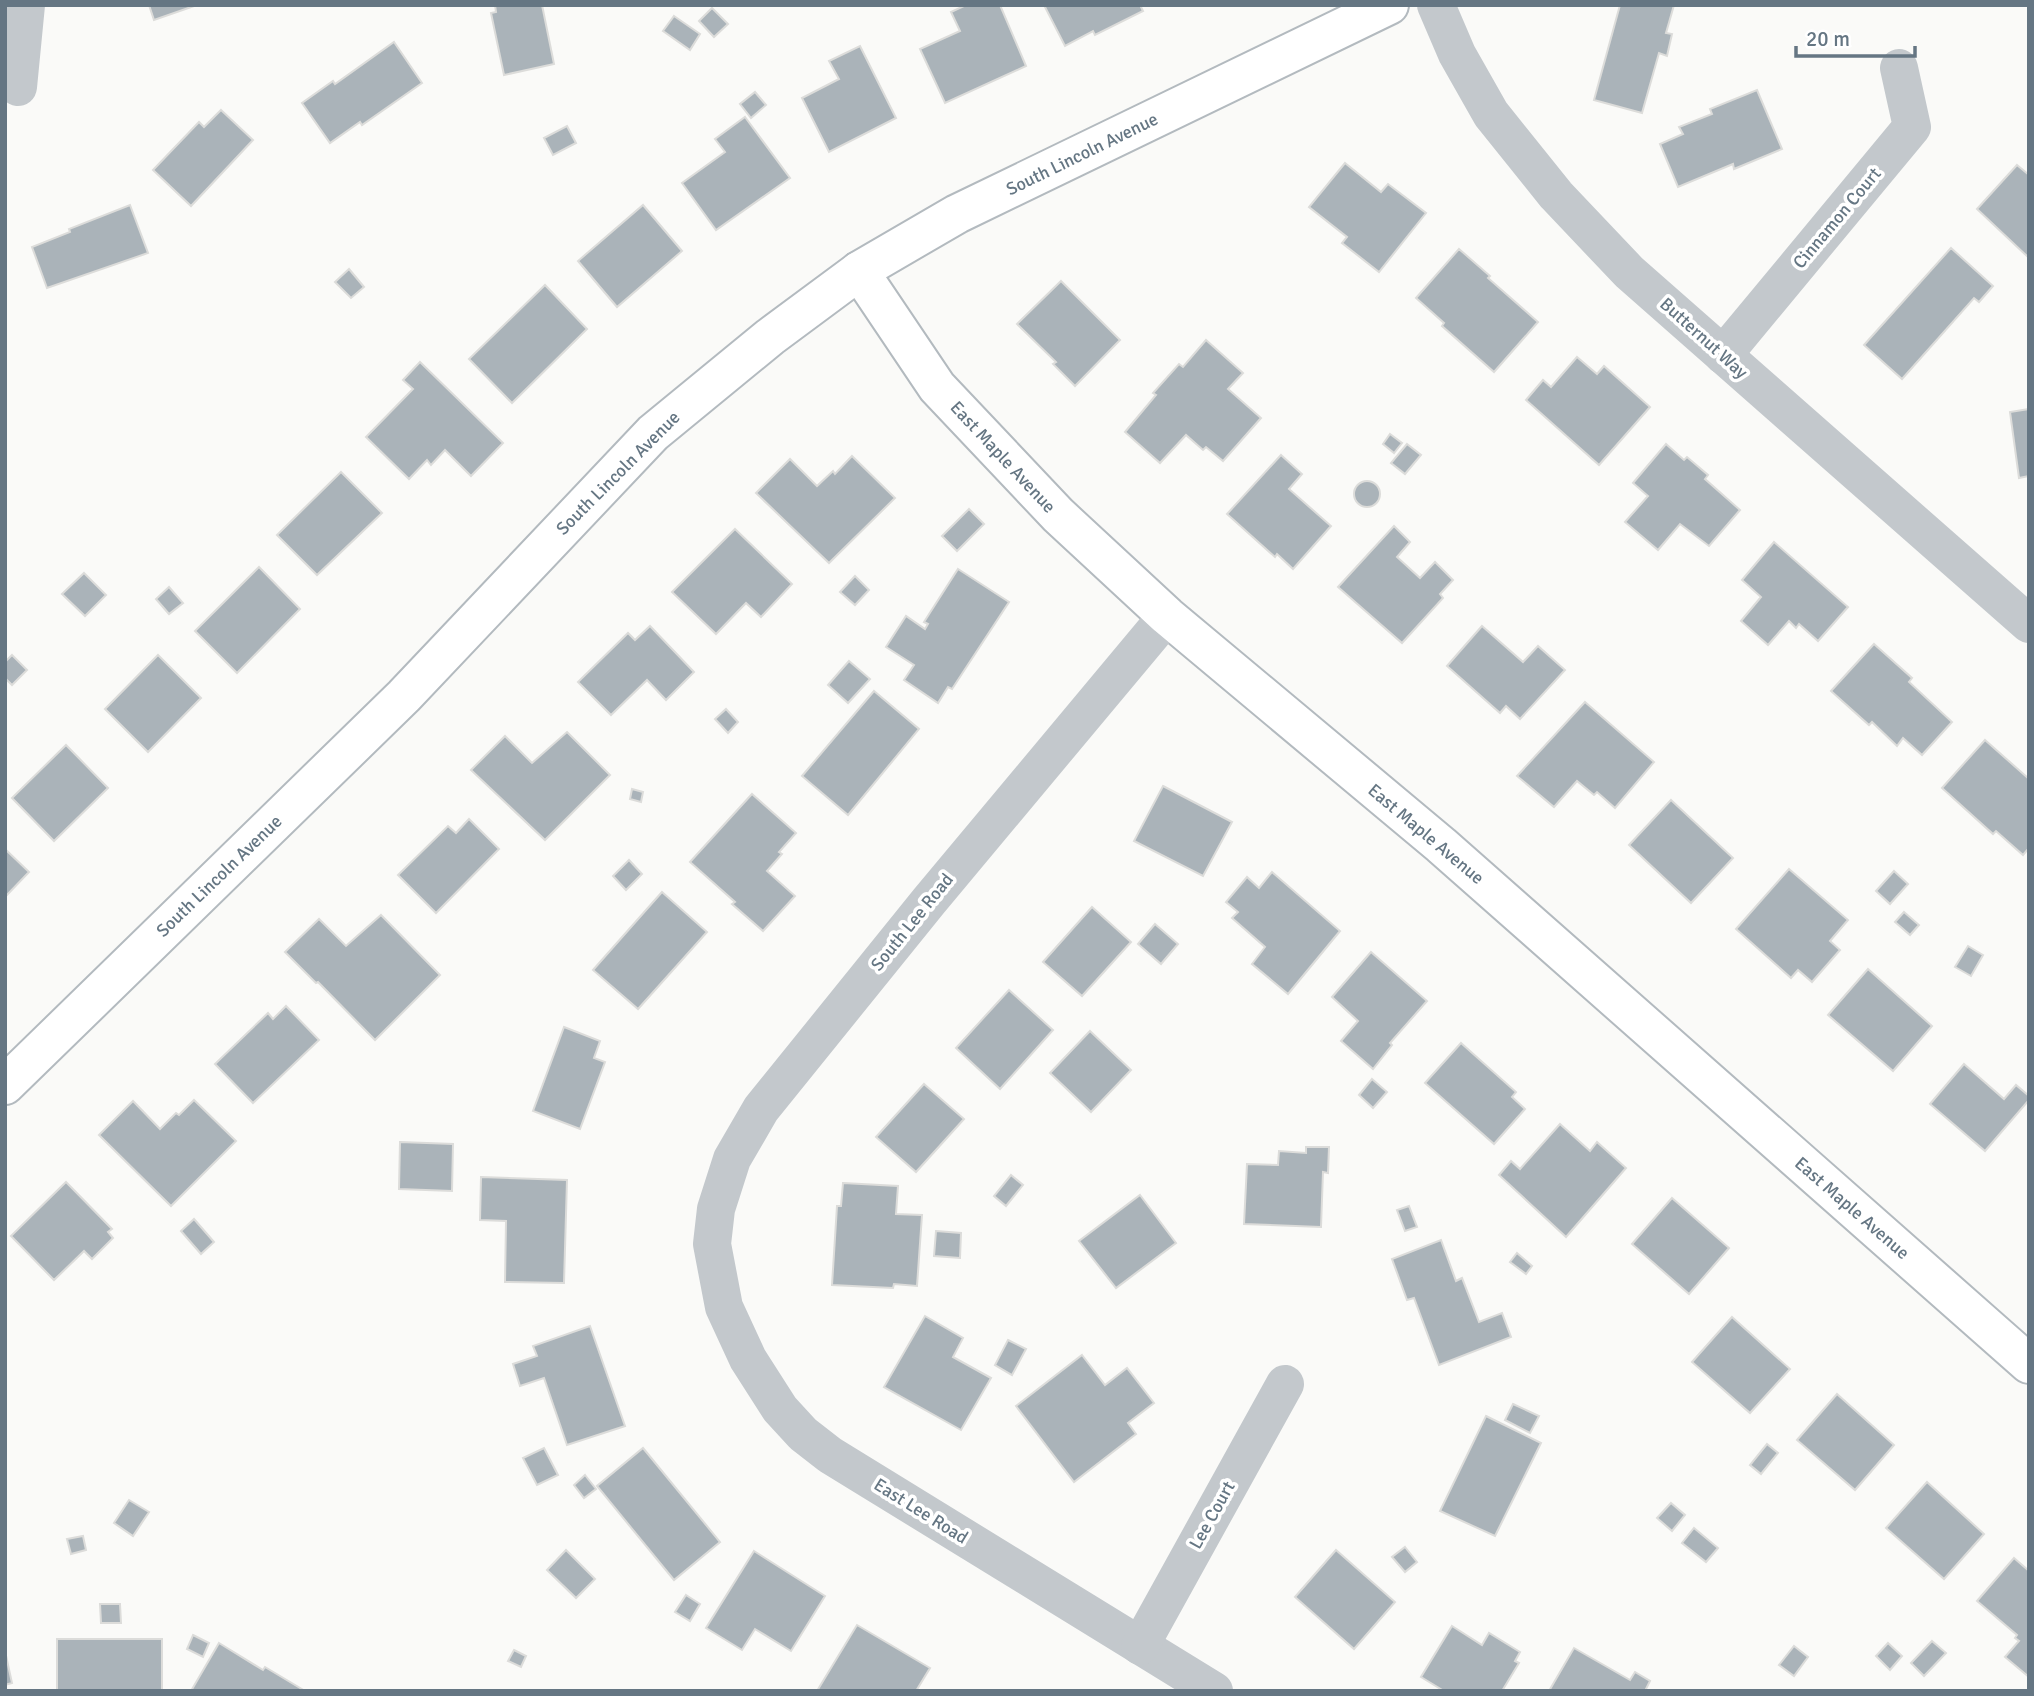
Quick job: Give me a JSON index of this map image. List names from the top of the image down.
{
  "streets": {
    "main road": ["South Lincoln Avenue", "East Maple Avenue"],
    "street": [
      "Cinnamon Court",
      "Butternut Way",
      "South Lee Road",
      "East Lee Road",
      "Lee Court"
    ]
  },
  "crossings": [
    ["South Lincoln Avenue", "East Maple Avenue"],
    ["Cinnamon Court", "Butternut Way"],
    ["East Maple Avenue", "South Lee Road"],
    ["South Lee Road", "East Lee Road"],
    ["East Lee Road", "Lee Court"]
  ],
  "scale_bar": "20 m"
}
